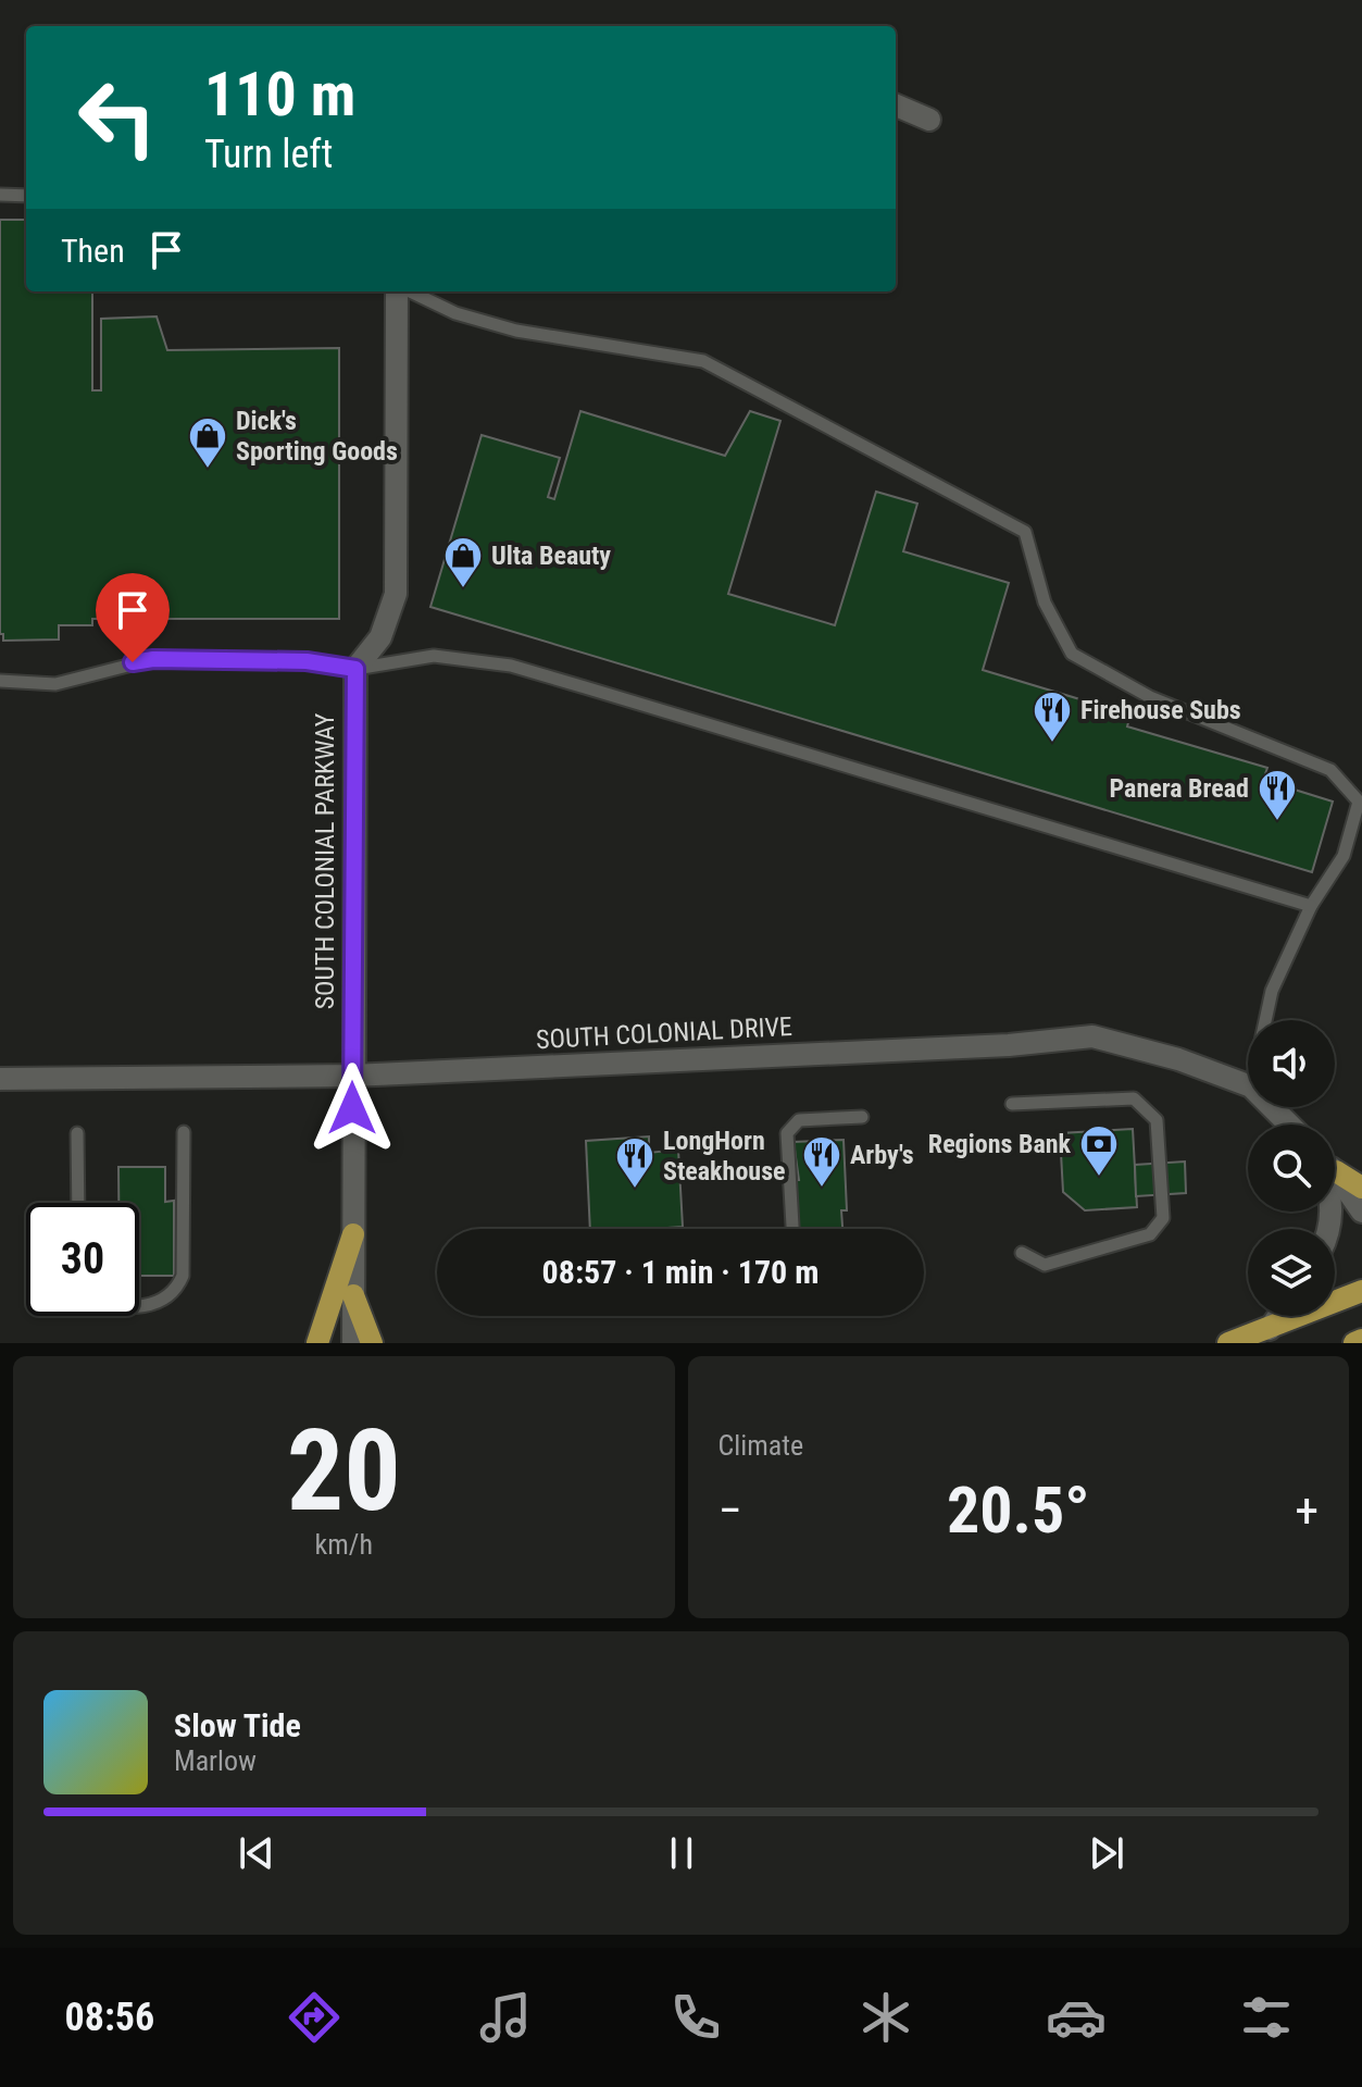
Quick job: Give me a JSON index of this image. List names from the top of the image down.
{
  "streets": {
    "street": ["SOUTH COLONIAL PARKWAY", "SOUTH COLONIAL DRIVE"]
  },
  "crossings": [
    ["SOUTH COLONIAL PARKWAY", "SOUTH COLONIAL DRIVE"]
  ],
  "places": {
    "shop": ["Dick's Sporting Goods", "Ulta Beauty"],
    "restaurant": [
      "Firehouse Subs",
      "Panera Bread",
      "Arby's",
      "LongHorn Steakhouse"
    ],
    "bank": ["Regions Bank"]
  },
  "page": {
    "turn": ["110 m", "Turn left"],
    "then": "Then",
    "limit": "30",
    "trip": "08:57 · 1 min · 170 m",
    "tile": [
      ["20", "km/h"],
      "Climate"
    ],
    "heat": ["−", "20.5°", "+"],
    "song": ["Slow Tide", "Marlow"],
    "tabs": "08:56"
  }
}
